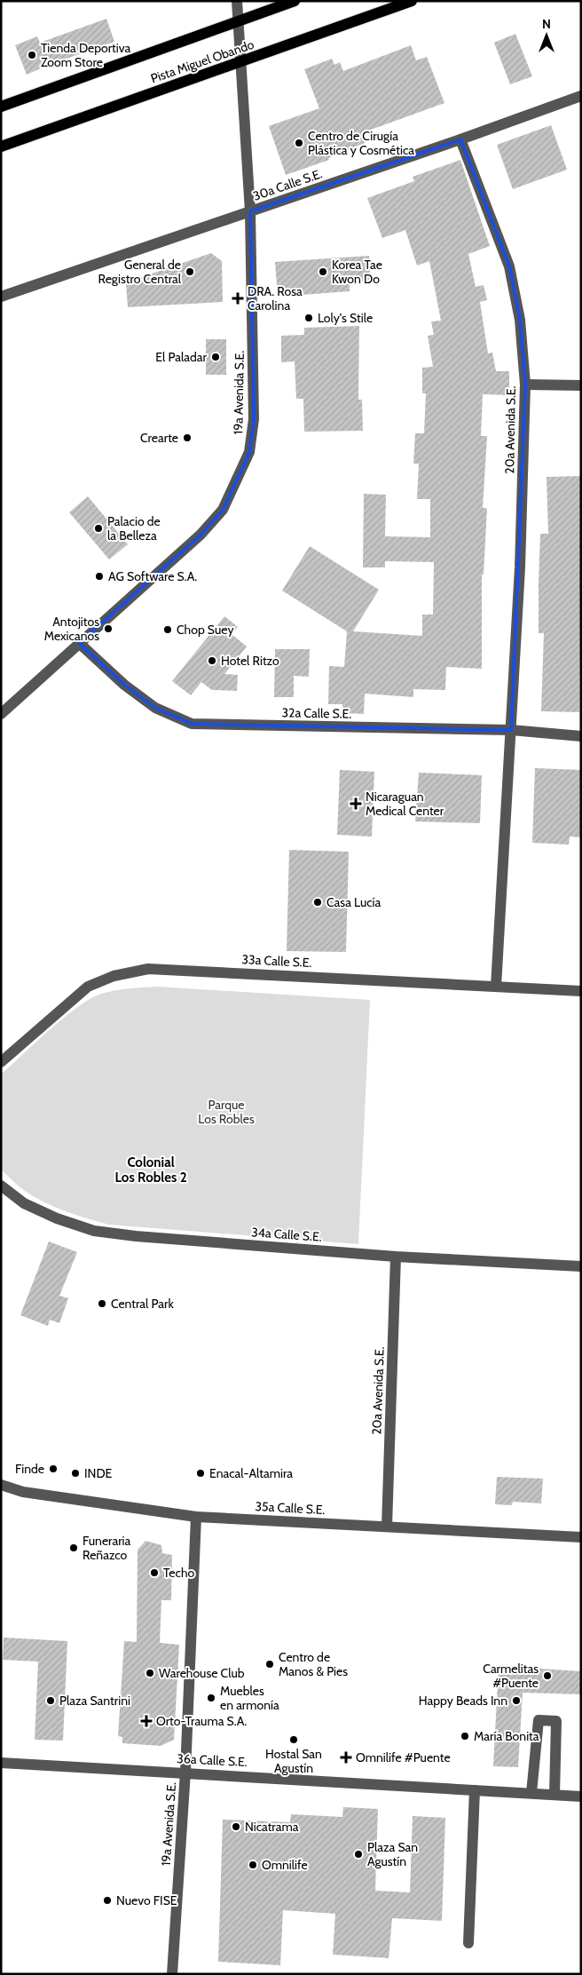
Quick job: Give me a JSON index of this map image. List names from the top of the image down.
{
  "streets": {
    "main road": ["Pista Miguel Obando"],
    "street": [
      "30a Calle S.E.",
      "19a Avenida S.E.",
      "20a Avenida S.E.",
      "32a Calle S.E.",
      "33a Calle S.E.",
      "34a Calle S.E.",
      "35a Calle S.E.",
      "36a Calle S.E."
    ]
  },
  "crossings": [
    ["Pista Miguel Obando", "19a Avenida S.E."],
    ["30a Calle S.E.", "19a Avenida S.E."],
    ["30a Calle S.E.", "20a Avenida S.E."],
    ["19a Avenida S.E.", "32a Calle S.E."],
    ["19a Avenida S.E.", "35a Calle S.E."],
    ["19a Avenida S.E.", "36a Calle S.E."],
    ["20a Avenida S.E.", "32a Calle S.E."],
    ["20a Avenida S.E.", "33a Calle S.E."],
    ["20a Avenida S.E.", "34a Calle S.E."],
    ["20a Avenida S.E.", "35a Calle S.E."]
  ],
  "districts": ["Colonial Los Robles 2"],
  "parks": ["Parque Los Robles"],
  "places": {
    "other": [
      "Tienda Deportiva Zoom Store",
      "Centro de Cirugía Plástica y Cosmética",
      "General de Registro Central",
      "Korea Tae Kwon Do",
      "Loly's Stile",
      "El Paladar",
      "Crearte",
      "Palacio de la Belleza",
      "AG Software S.A.",
      "Antojitos Mexicanos",
      "Chop Suey",
      "Hotel Ritzo",
      "Casa Lucía",
      "Central Park",
      "Finde",
      "INDE",
      "Enacal-Altamira",
      "Funeraria Reñazco",
      "Techo",
      "Centro de Manos & Pies",
      "Warehouse Club",
      "Carmelitas #Puente",
      "Muebles en armonía",
      "Plaza Santrini",
      "Happy Beads Inn",
      "María Bonita",
      "Hostal San Agustín",
      "Nicatrama",
      "Plaza San Agustín",
      "Omnilife",
      "Nuevo FISE"
    ],
    "health": [
      "DRA. Rosa Carolina",
      "Nicaraguan Medical Center",
      "Orto-Trauma S.A.",
      "Omnilife #Puente"
    ]
  },
  "north": "top"
}
